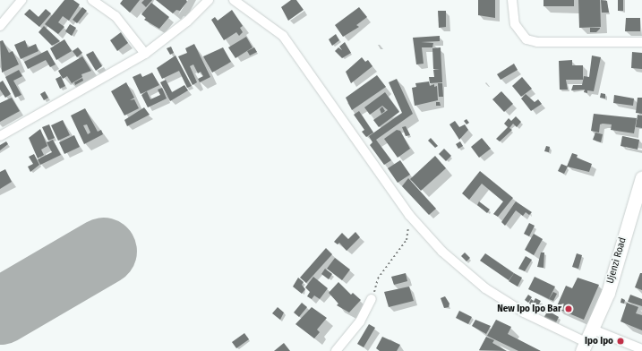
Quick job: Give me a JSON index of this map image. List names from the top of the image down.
{
  "streets": {
    "street": ["Ujenzi Road"]
  },
  "places": ["New Ipo Ipo Bar", "Ipo Ipo"]
}
